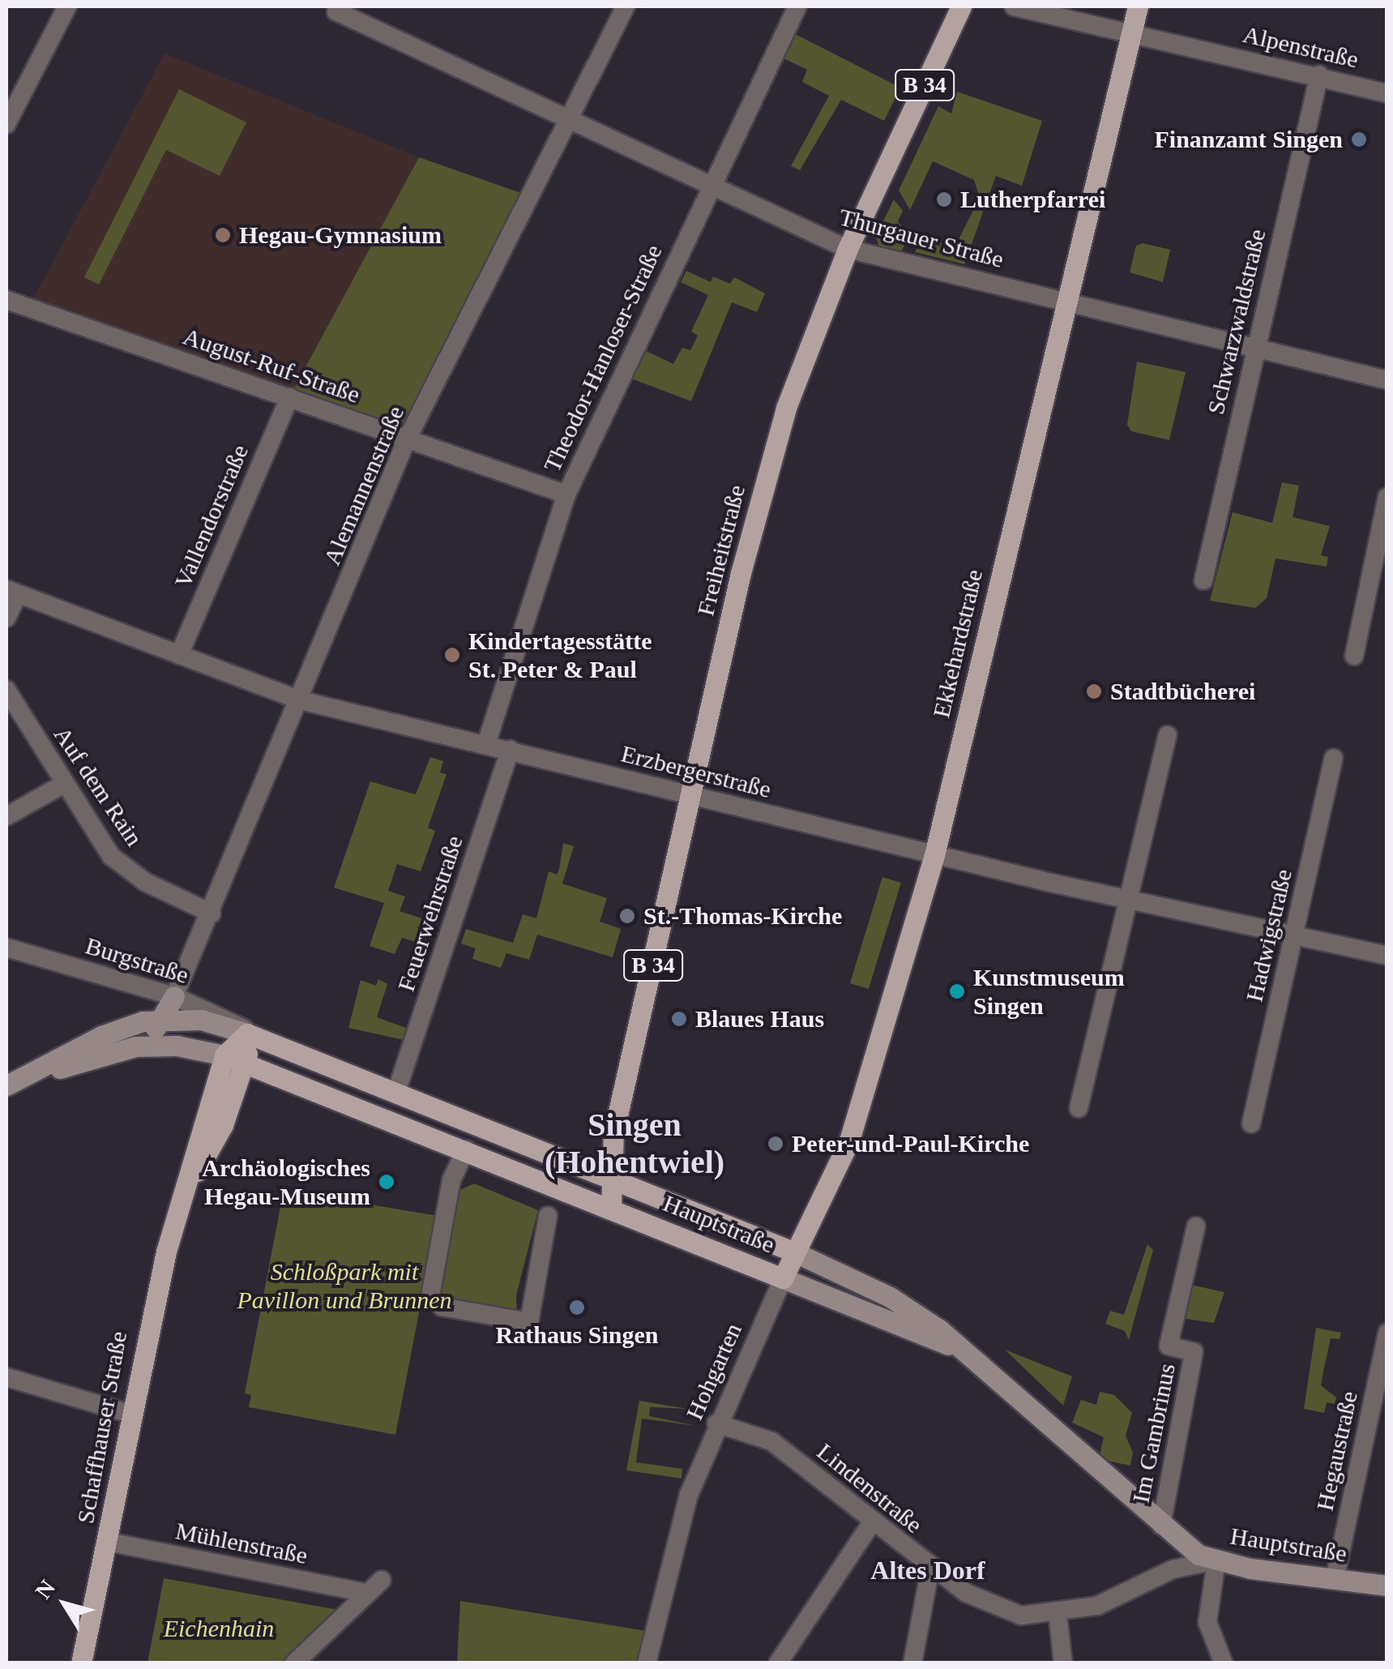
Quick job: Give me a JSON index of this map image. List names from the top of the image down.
{
  "streets": {
    "main road": [
      "B 34",
      "Freiheitstraße",
      "Ekkehardstraße",
      "Hauptstraße",
      "Schaffhauser Straße"
    ],
    "street": [
      "Alpenstraße",
      "Thurgauer Straße",
      "Schwarzwaldstraße",
      "Theodor-Hanloser-Straße",
      "August-Ruf-Straße",
      "Alemannenstraße",
      "Vallendorstraße",
      "Erzbergerstraße",
      "Auf dem Rain",
      "Feuerwehrstraße",
      "Hadwigstraße",
      "Burgstraße",
      "Hohgarten",
      "Im Gambrinus",
      "Hegaustraße",
      "Lindenstraße",
      "Mühlenstraße"
    ]
  },
  "crossings": [
    ["Alpenstraße", "Schwarzwaldstraße"],
    ["Alpenstraße", "Ekkehardstraße"],
    ["Thurgauer Straße", "Schwarzwaldstraße"],
    ["Thurgauer Straße", "Theodor-Hanloser-Straße"],
    ["Thurgauer Straße", "Alemannenstraße"],
    ["Thurgauer Straße", "Freiheitstraße"],
    ["Thurgauer Straße", "Ekkehardstraße"],
    ["Theodor-Hanloser-Straße", "August-Ruf-Straße"],
    ["Theodor-Hanloser-Straße", "Erzbergerstraße"],
    ["August-Ruf-Straße", "Alemannenstraße"],
    ["August-Ruf-Straße", "Vallendorstraße"],
    ["Alemannenstraße", "Erzbergerstraße"],
    ["Alemannenstraße", "Auf dem Rain"],
    ["Alemannenstraße", "Burgstraße"],
    ["Vallendorstraße", "Erzbergerstraße"],
    ["Freiheitstraße", "Erzbergerstraße"],
    ["Freiheitstraße", "Hauptstraße"],
    ["Ekkehardstraße", "Erzbergerstraße"],
    ["Ekkehardstraße", "Hauptstraße"],
    ["Ekkehardstraße", "Hohgarten"],
    ["Erzbergerstraße", "Feuerwehrstraße"],
    ["Erzbergerstraße", "Hadwigstraße"],
    ["Feuerwehrstraße", "Hauptstraße"],
    ["Burgstraße", "Hauptstraße"],
    ["Burgstraße", "Schaffhauser Straße"],
    ["Hauptstraße", "Hohgarten"],
    ["Hauptstraße", "Schaffhauser Straße"],
    ["Hauptstraße", "Im Gambrinus"],
    ["Hauptstraße", "Hegaustraße"],
    ["Hauptstraße", "Lindenstraße"],
    ["Hohgarten", "Lindenstraße"],
    ["Schaffhauser Straße", "Mühlenstraße"]
  ],
  "districts": ["Singen (Hohentwiel)", "Altes Dorf"],
  "parks": ["Schloßpark mit Pavillon und Brunnen", "Eichenhain"],
  "places": [
    "Finanzamt Singen",
    "Lutherpfarrei",
    "Hegau-Gymnasium",
    "Kindertagesstätte St. Peter & Paul",
    "Stadtbücherei",
    "St.-Thomas-Kirche",
    "Kunstmuseum Singen",
    "Blaues Haus",
    "Peter-und-Paul-Kirche",
    "Archäologisches Hegau-Museum",
    "Rathaus Singen"
  ],
  "north": "top left"
}
